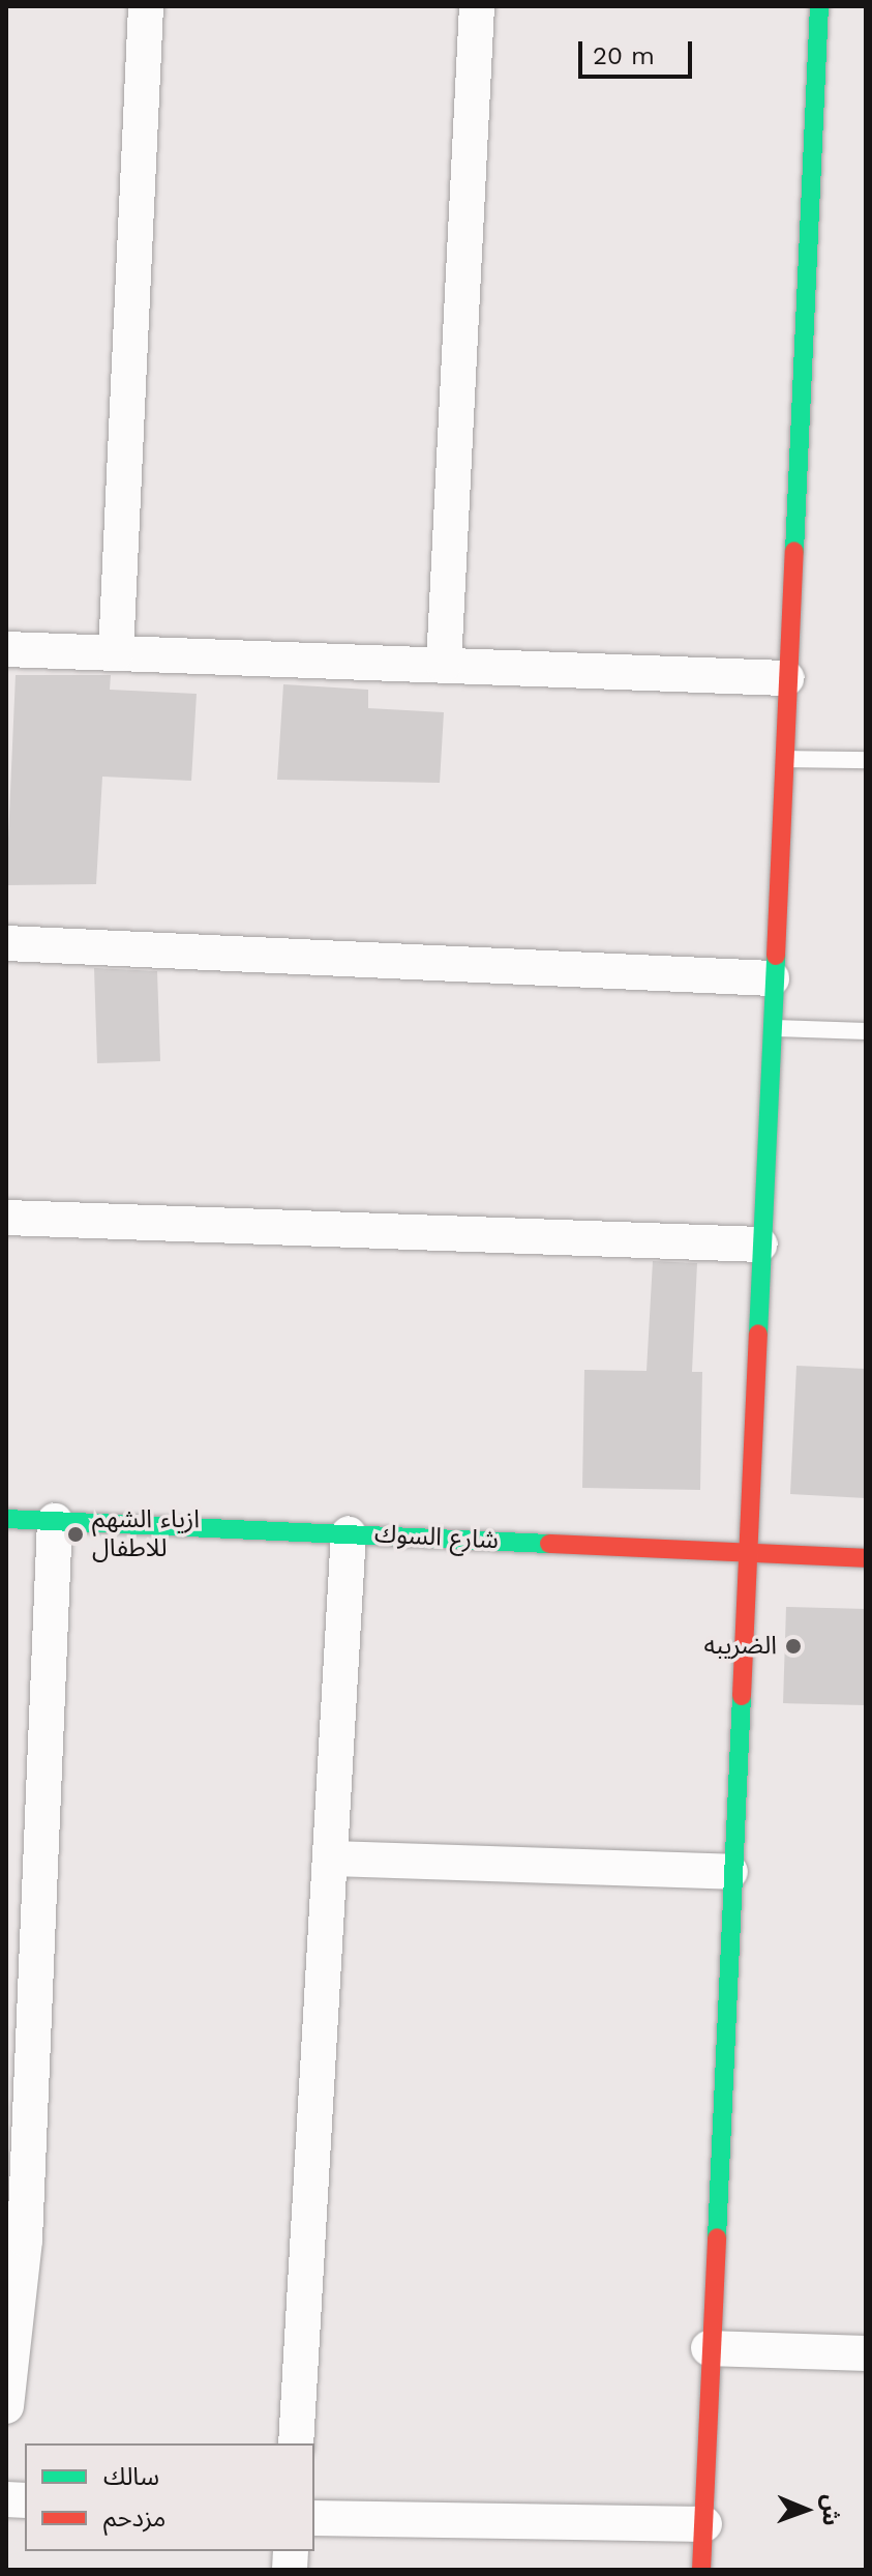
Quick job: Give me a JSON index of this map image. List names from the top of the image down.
{
  "streets": {
    "street": ["شارع السوك"]
  },
  "places": ["ازياء الشهم للاطفال", "الضريبه"],
  "legend": ["سالك", "مزدحم"],
  "scale_bar": "20 m",
  "north": "right"
}
